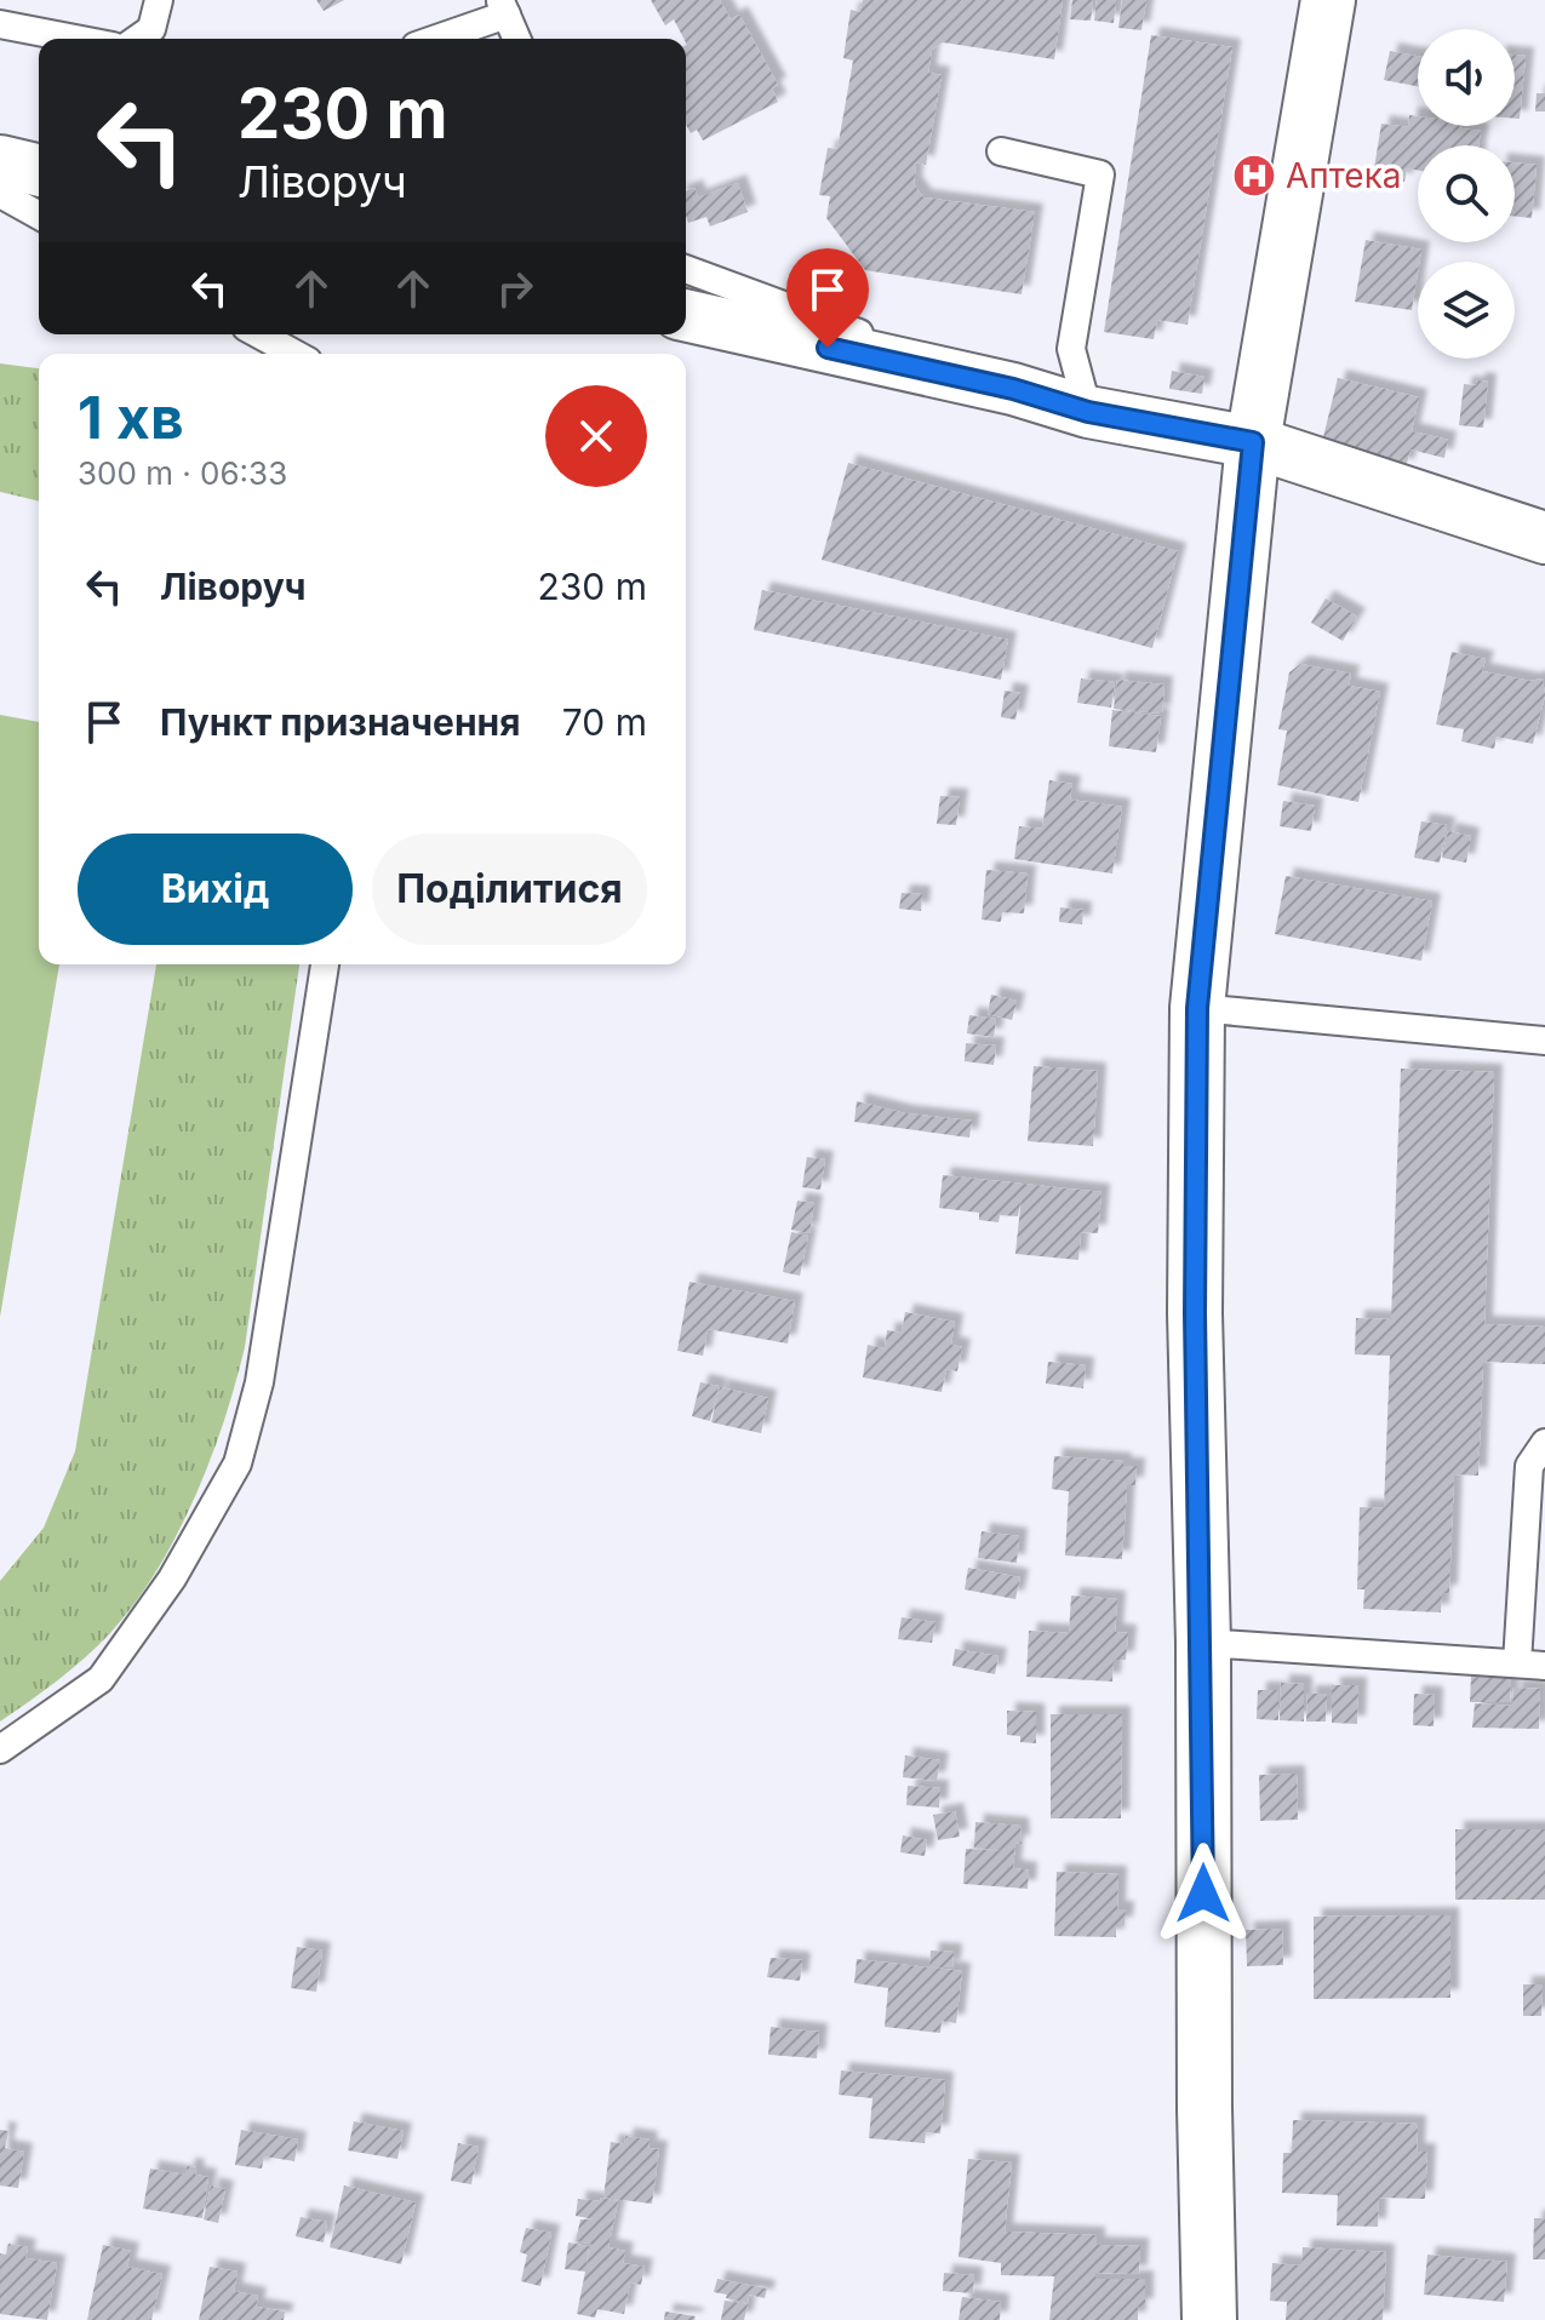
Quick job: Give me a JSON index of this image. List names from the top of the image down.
{
  "places": {
    "hospital": ["Аптека"]
  },
  "page": {
    "turn": ["230 m", "Ліворуч"],
    "heading": ["1 хв", "300 m · 06:33"],
    "list": [
      {
        "name": "Ліворуч",
        "value": "230 m"
      },
      {
        "name": "Пункт призначення",
        "value": "70 m"
      }
    ],
    "buttons": ["Вихід", "Поділитися"]
  }
}
